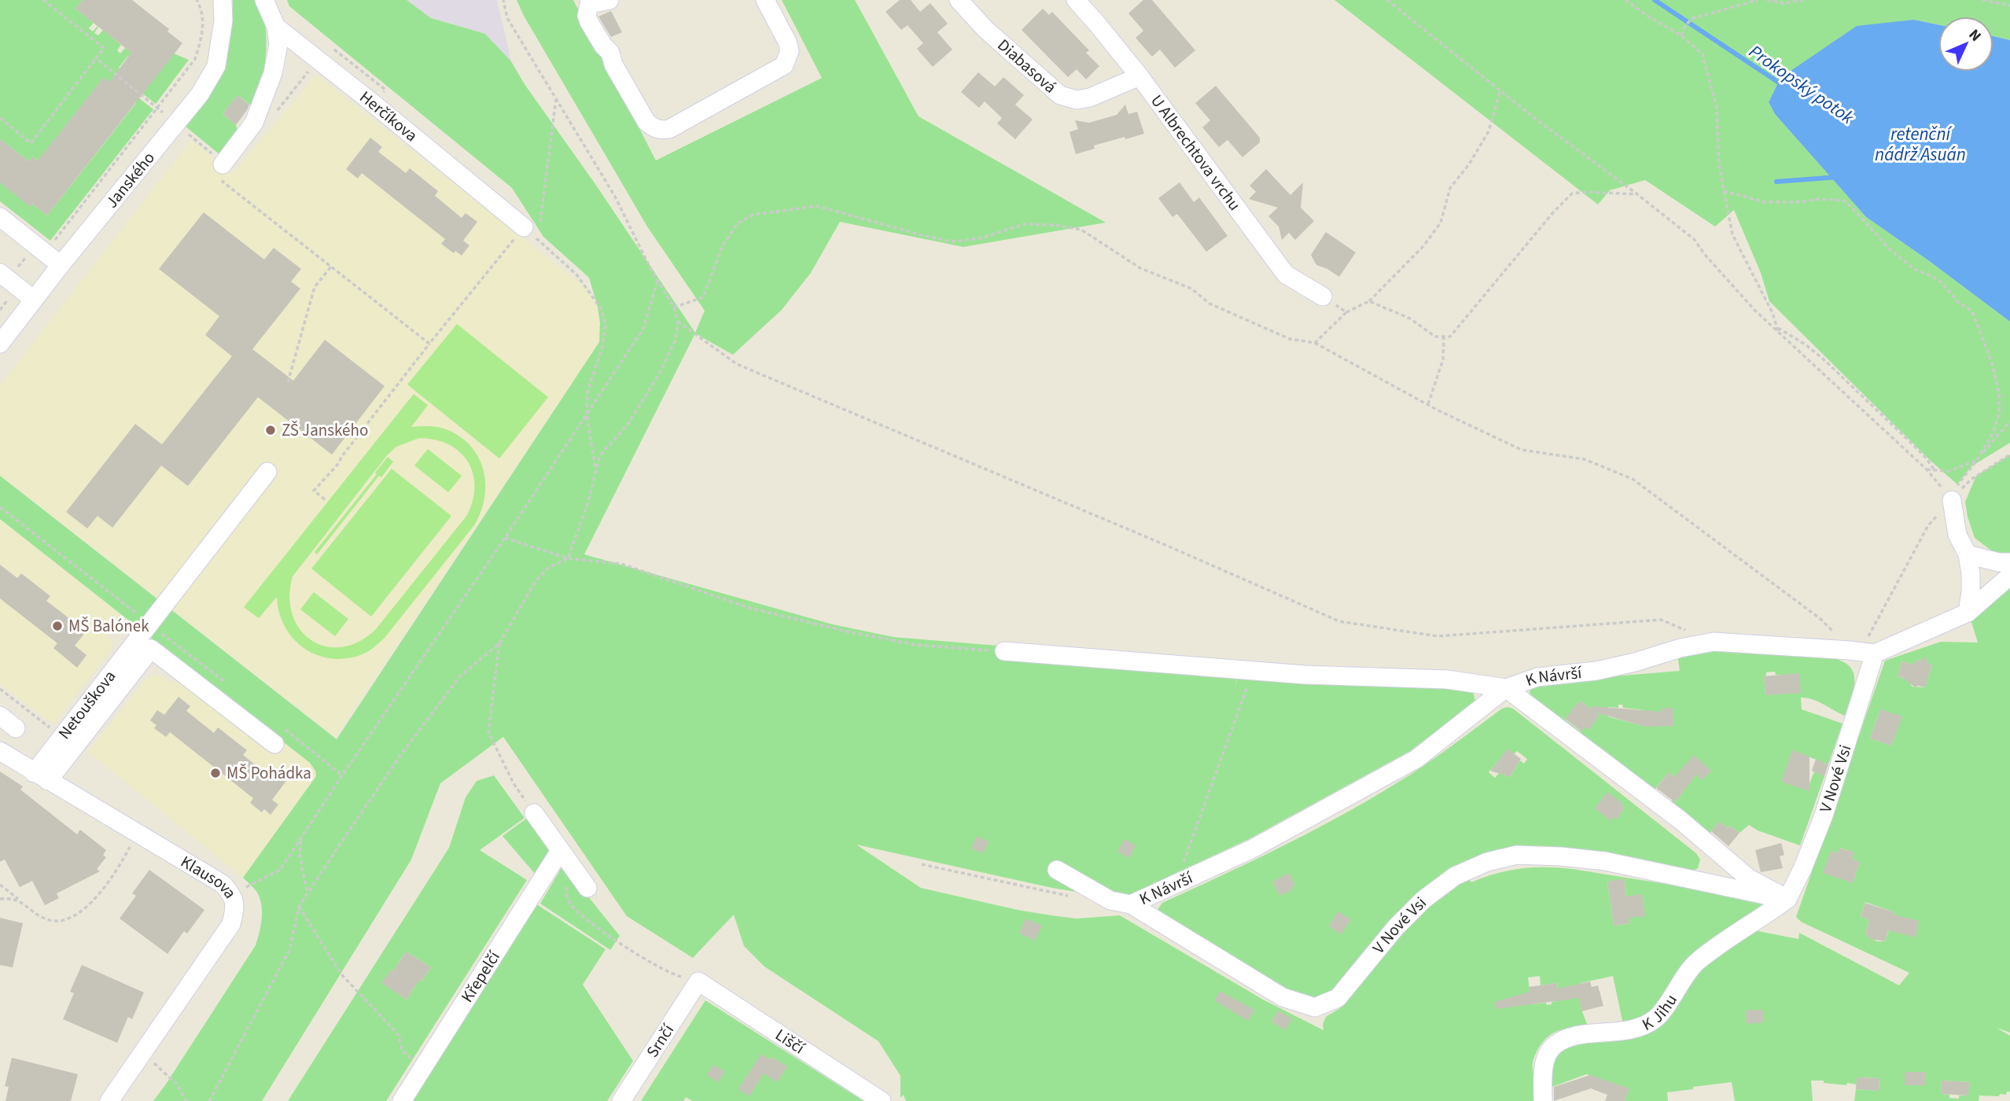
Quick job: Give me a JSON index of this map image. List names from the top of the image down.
{
  "streets": {
    "street": [
      "Diabasová",
      "Herčíkova",
      "U Albrechtova vrchu",
      "Janského",
      "K Návrší",
      "Netouškova",
      "V Nové Vsi",
      "Klausova",
      "Křepelčí",
      "K Jihu",
      "Srnčí",
      "Liščí"
    ]
  },
  "crossings": [
    ["Diabasová", "U Albrechtova vrchu"],
    ["K Návrší", "V Nové Vsi"],
    ["Netouškova", "Klausova"],
    ["V Nové Vsi", "K Jihu"],
    ["Srnčí", "Liščí"]
  ],
  "water": ["Prokopský potok", "retenční nádrž Asuán"],
  "places": ["ZŠ Janského", "MŠ Balónek", "MŠ Pohádka"],
  "north": "top right"
}
